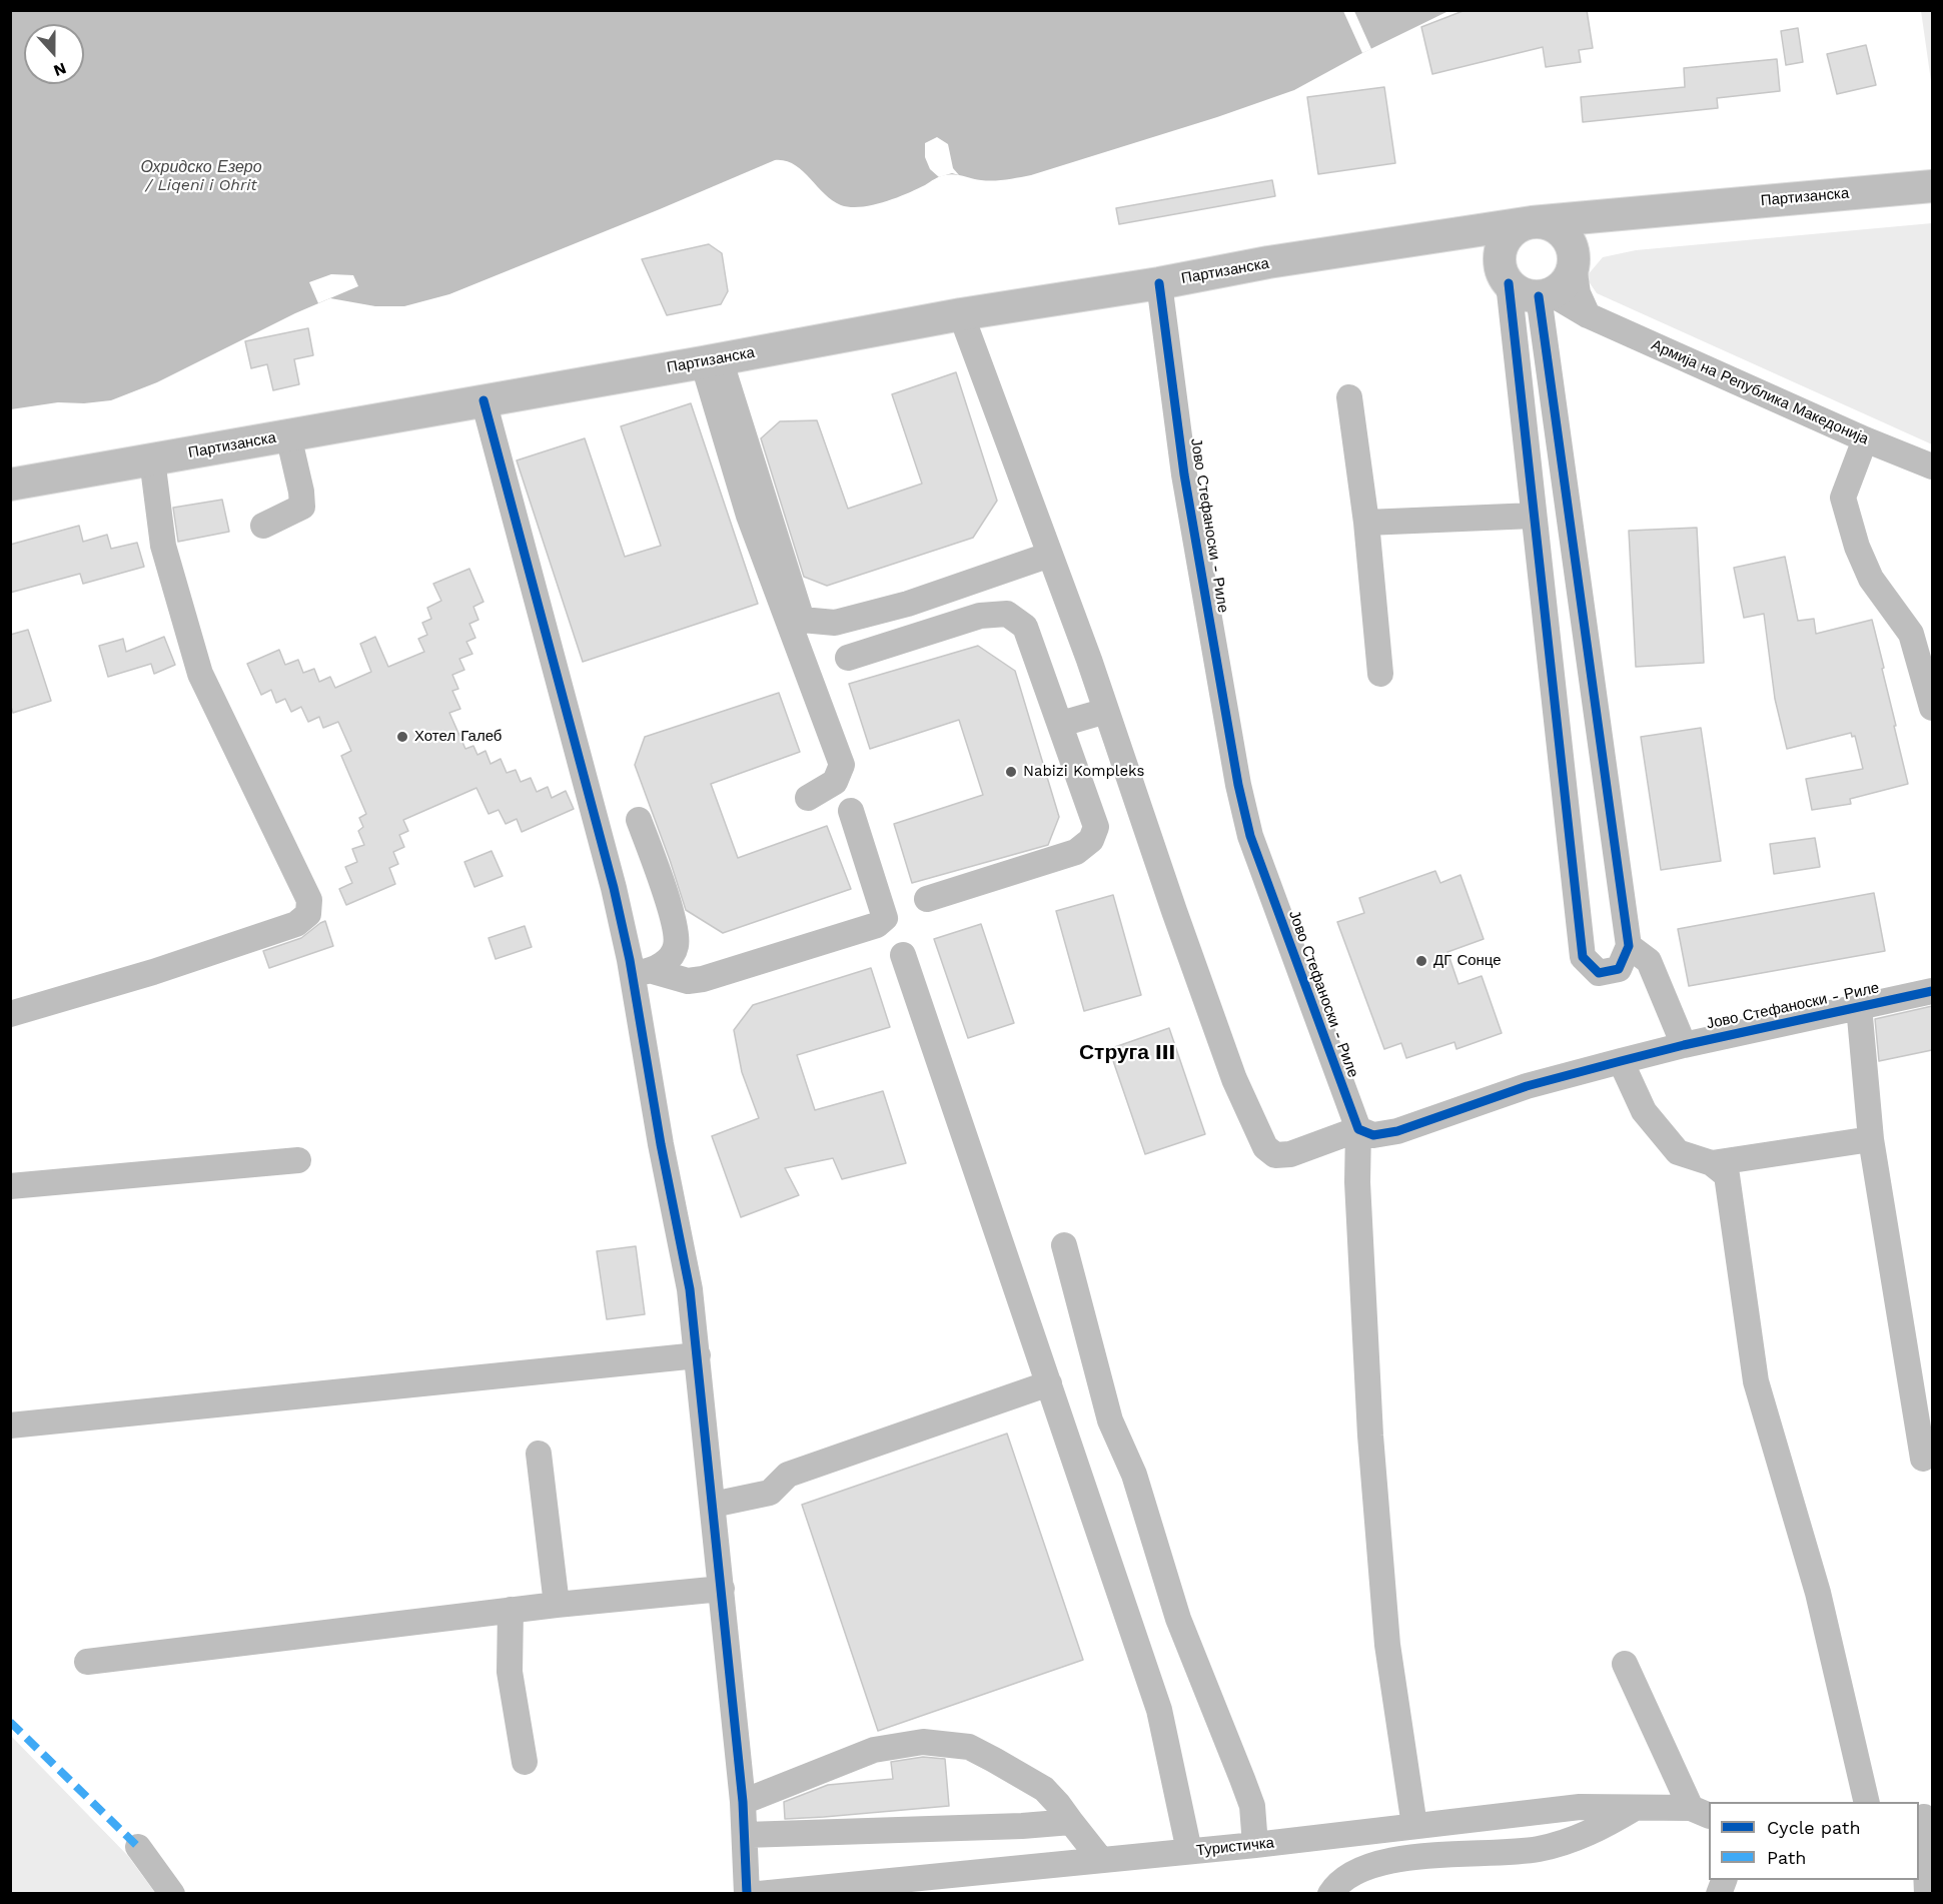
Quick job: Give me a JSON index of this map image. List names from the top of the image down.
{
  "streets": {
    "main road": ["Партизанска"],
    "street": ["Армија на Република Македонија", "Јово Стефаноски - Риле", "Туристичка"]
  },
  "crossings": [
    ["Партизанска", "Армија на Република Македонија"],
    ["Партизанска", "Јово Стефаноски - Риле"]
  ],
  "districts": ["Струга III"],
  "water": ["Охридско Езеро / Liqeni i Ohrit"],
  "places": ["Хотел Галеб", "Nabizi Kompleks", "ДГ Сонце"],
  "legend": ["Cycle path", "Path"],
  "north": "bottom"
}
